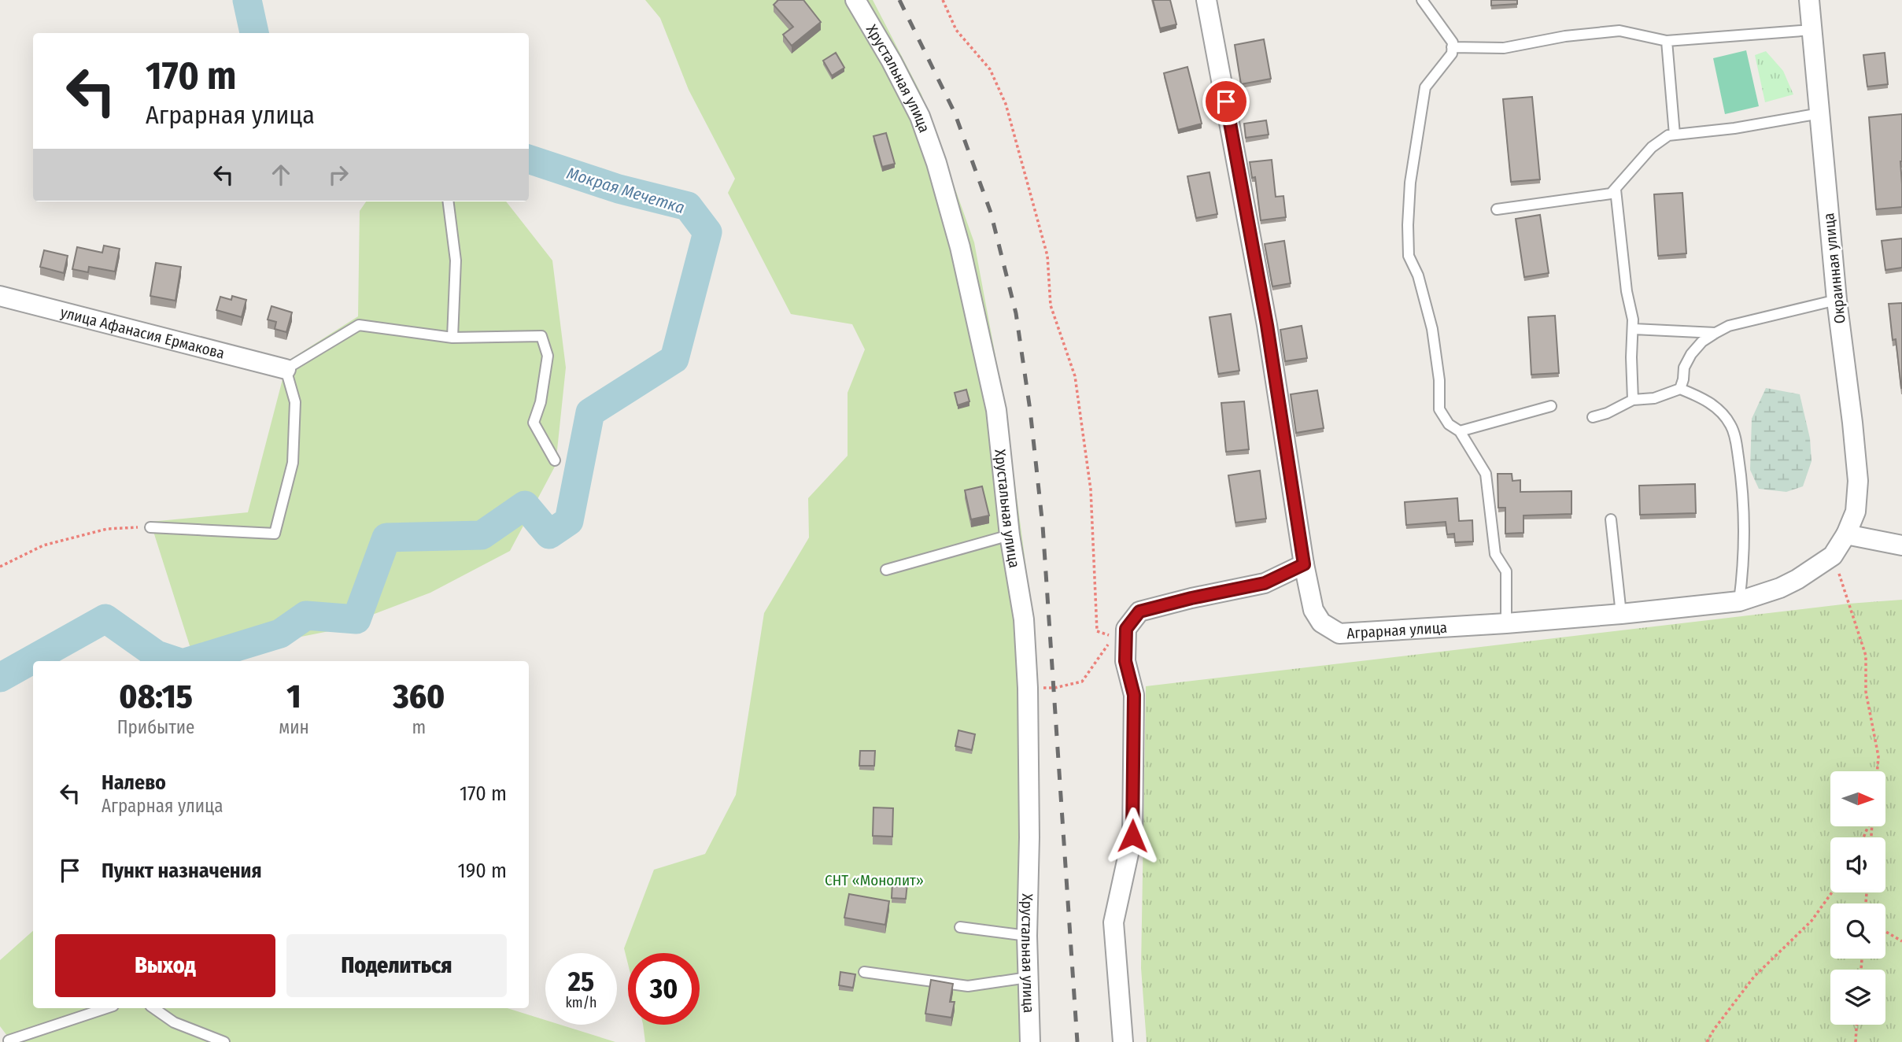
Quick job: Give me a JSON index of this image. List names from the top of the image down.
{
  "streets": {
    "street": [
      "Хрустальная улица",
      "Окраинная улица",
      "улица Афанасия Ермакова",
      "Аграрная улица"
    ]
  },
  "crossings": [
    ["Окраинная улица", "Аграрная улица"]
  ],
  "water": ["Мокрая Мечетка"],
  "parks": ["СНТ «Монолит»"],
  "north": "right",
  "page": {
    "turn": ["170 m", "Аграрная улица"],
    "eta": [
      "08:15",
      "Прибытие",
      "1",
      "мин",
      "360",
      "m"
    ],
    "list": [
      {
        "name": "Налево",
        "note": "Аграрная улица",
        "value": "170 m"
      },
      {
        "name": "Пункт назначения",
        "value": "190 m"
      }
    ],
    "buttons": ["Выход", "Поделиться"],
    "speed": "25 km/h",
    "limit": "30"
  }
}
